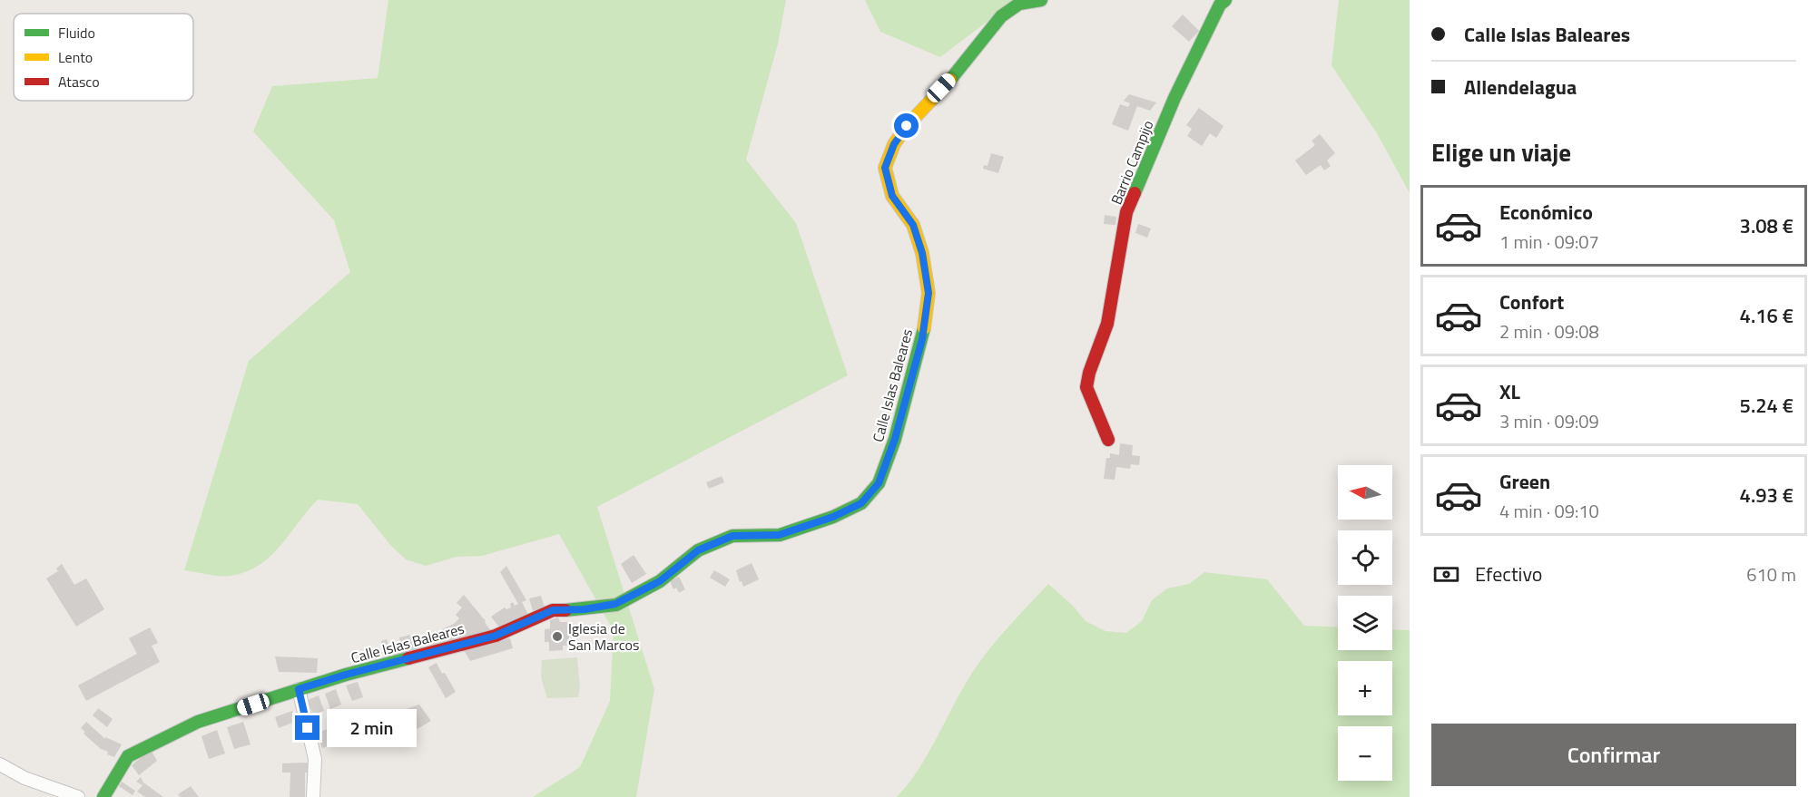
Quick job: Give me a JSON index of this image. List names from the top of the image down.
{
  "streets": {
    "street": ["Barrio Campijo", "Calle Islas Baleares"]
  },
  "places": ["Iglesia de San Marcos"],
  "legend": ["Fluido", "Lento", "Atasco"],
  "north": "left",
  "page": {
    "banner": ["Calle Islas Baleares", "Allendelagua"],
    "heading": "Elige un viaje",
    "list": [
      {
        "name": "Económico",
        "note": "1 min · 09:07",
        "value": "3.08 €"
      },
      {
        "name": "Confort",
        "note": "2 min · 09:08",
        "value": "4.16 €"
      },
      {
        "name": "XL",
        "note": "3 min · 09:09",
        "value": "5.24 €"
      },
      {
        "name": "Green",
        "note": "4 min · 09:10",
        "value": "4.93 €"
      }
    ],
    "map_buttons": ["+", "−"],
    "pay": ["Efectivo", "610 m"],
    "bubble": "2 min",
    "buttons": "Confirmar"
  }
}
